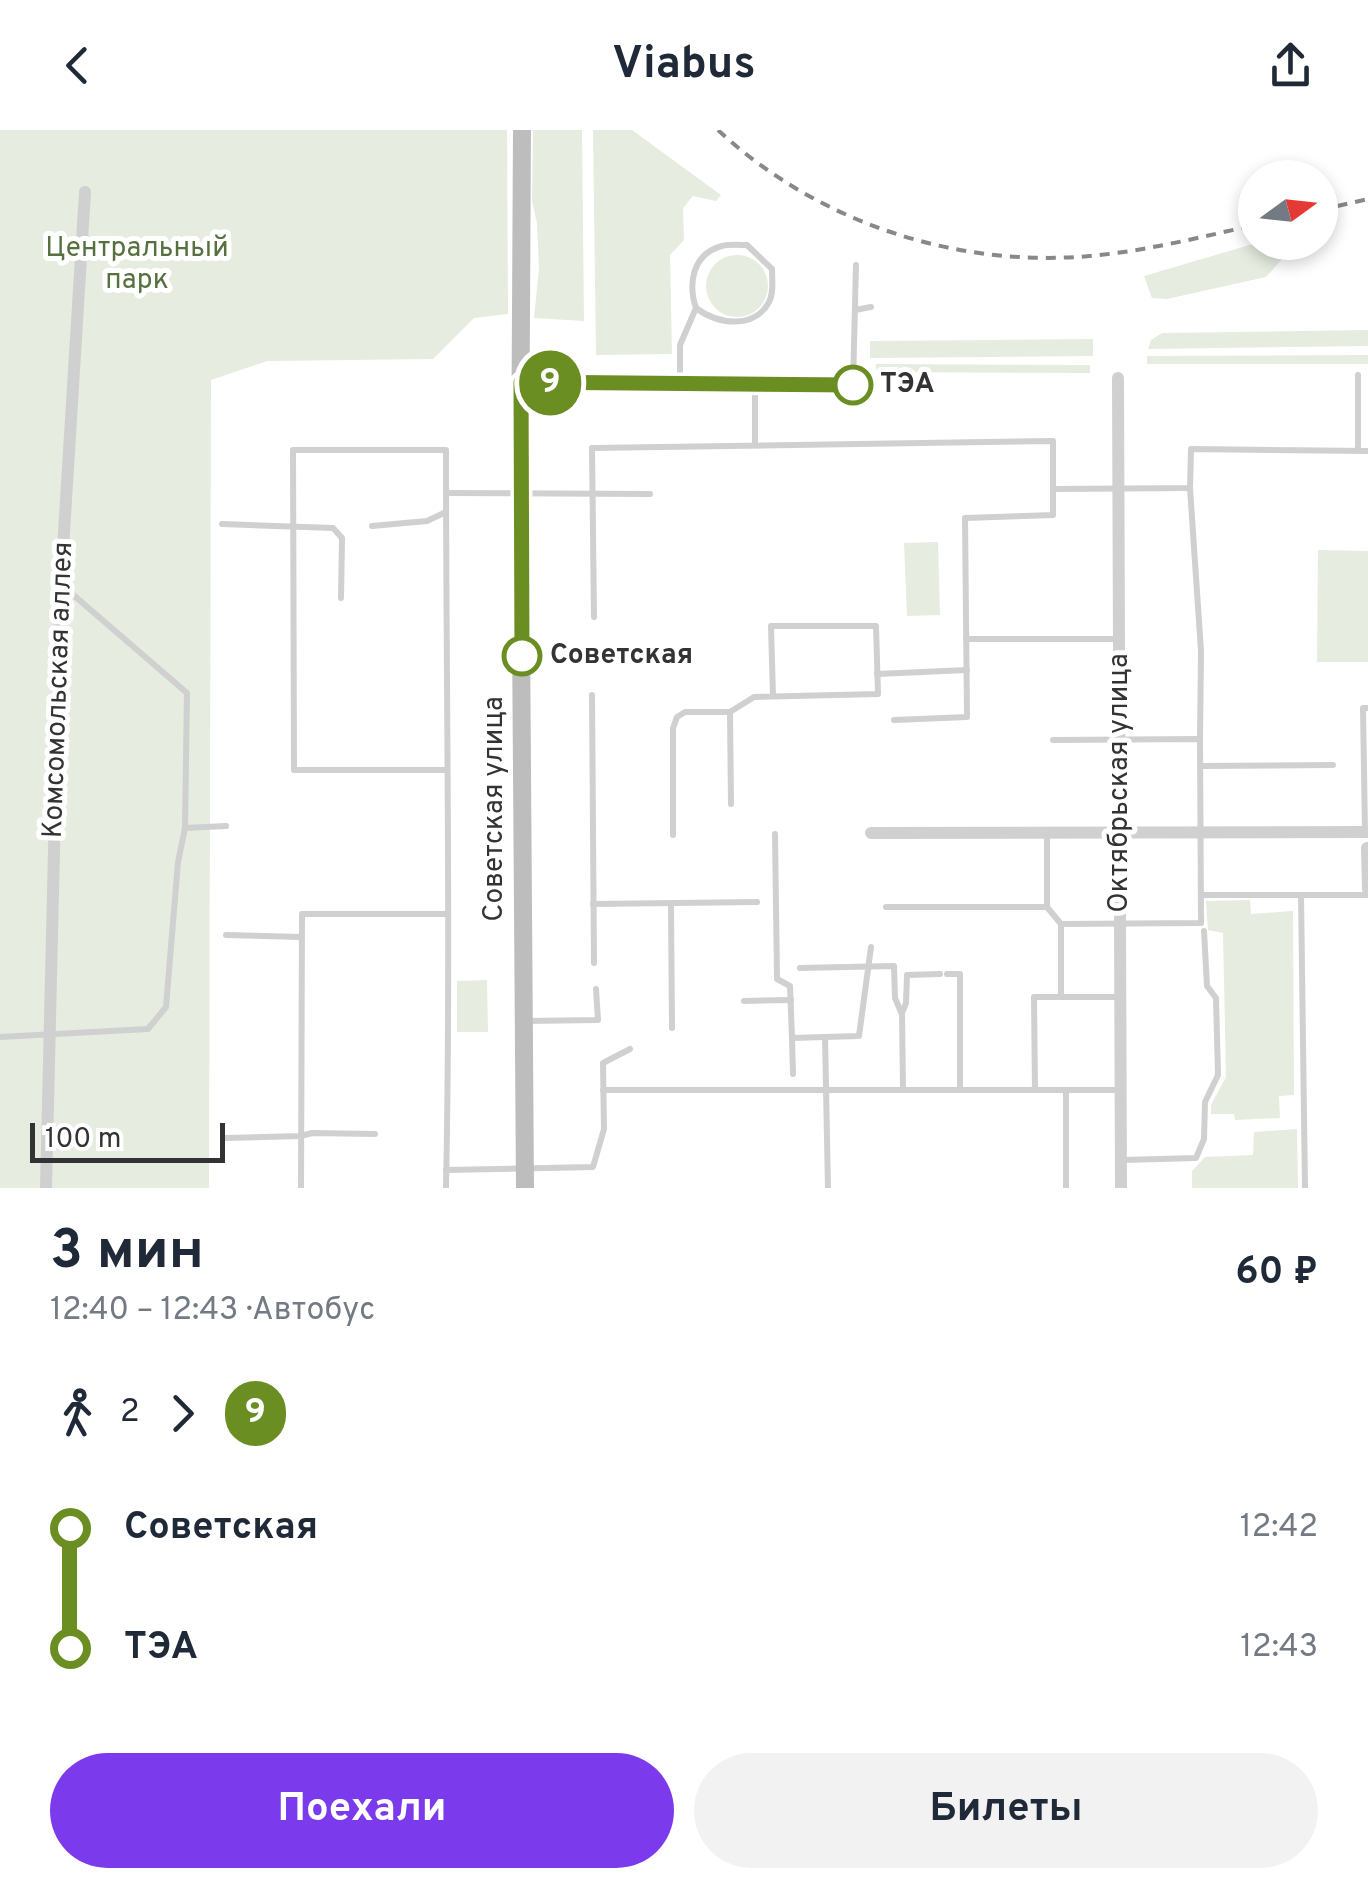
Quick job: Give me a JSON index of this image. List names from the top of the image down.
{
  "streets": {
    "main road": ["Советская улица"],
    "street": ["Комсомольская аллея", "Октябрьская улица"]
  },
  "parks": ["Центральный парк"],
  "places": ["ТЭА", "Советская"],
  "lines": ["bus line 9"],
  "scale_bar": "100 m",
  "north": "right",
  "page": {
    "header": "Viabus",
    "on_map": "9",
    "scale": "100 m",
    "heading": ["3 мин", "12:40 – 12:43 · Автобус", "60 ₽"],
    "legs": ["2", "9"],
    "list": [
      {
        "name": "Советская",
        "value": "12:42"
      },
      {
        "name": "ТЭА",
        "value": "12:43"
      }
    ],
    "buttons": ["Поехали", "Билеты"]
  }
}
